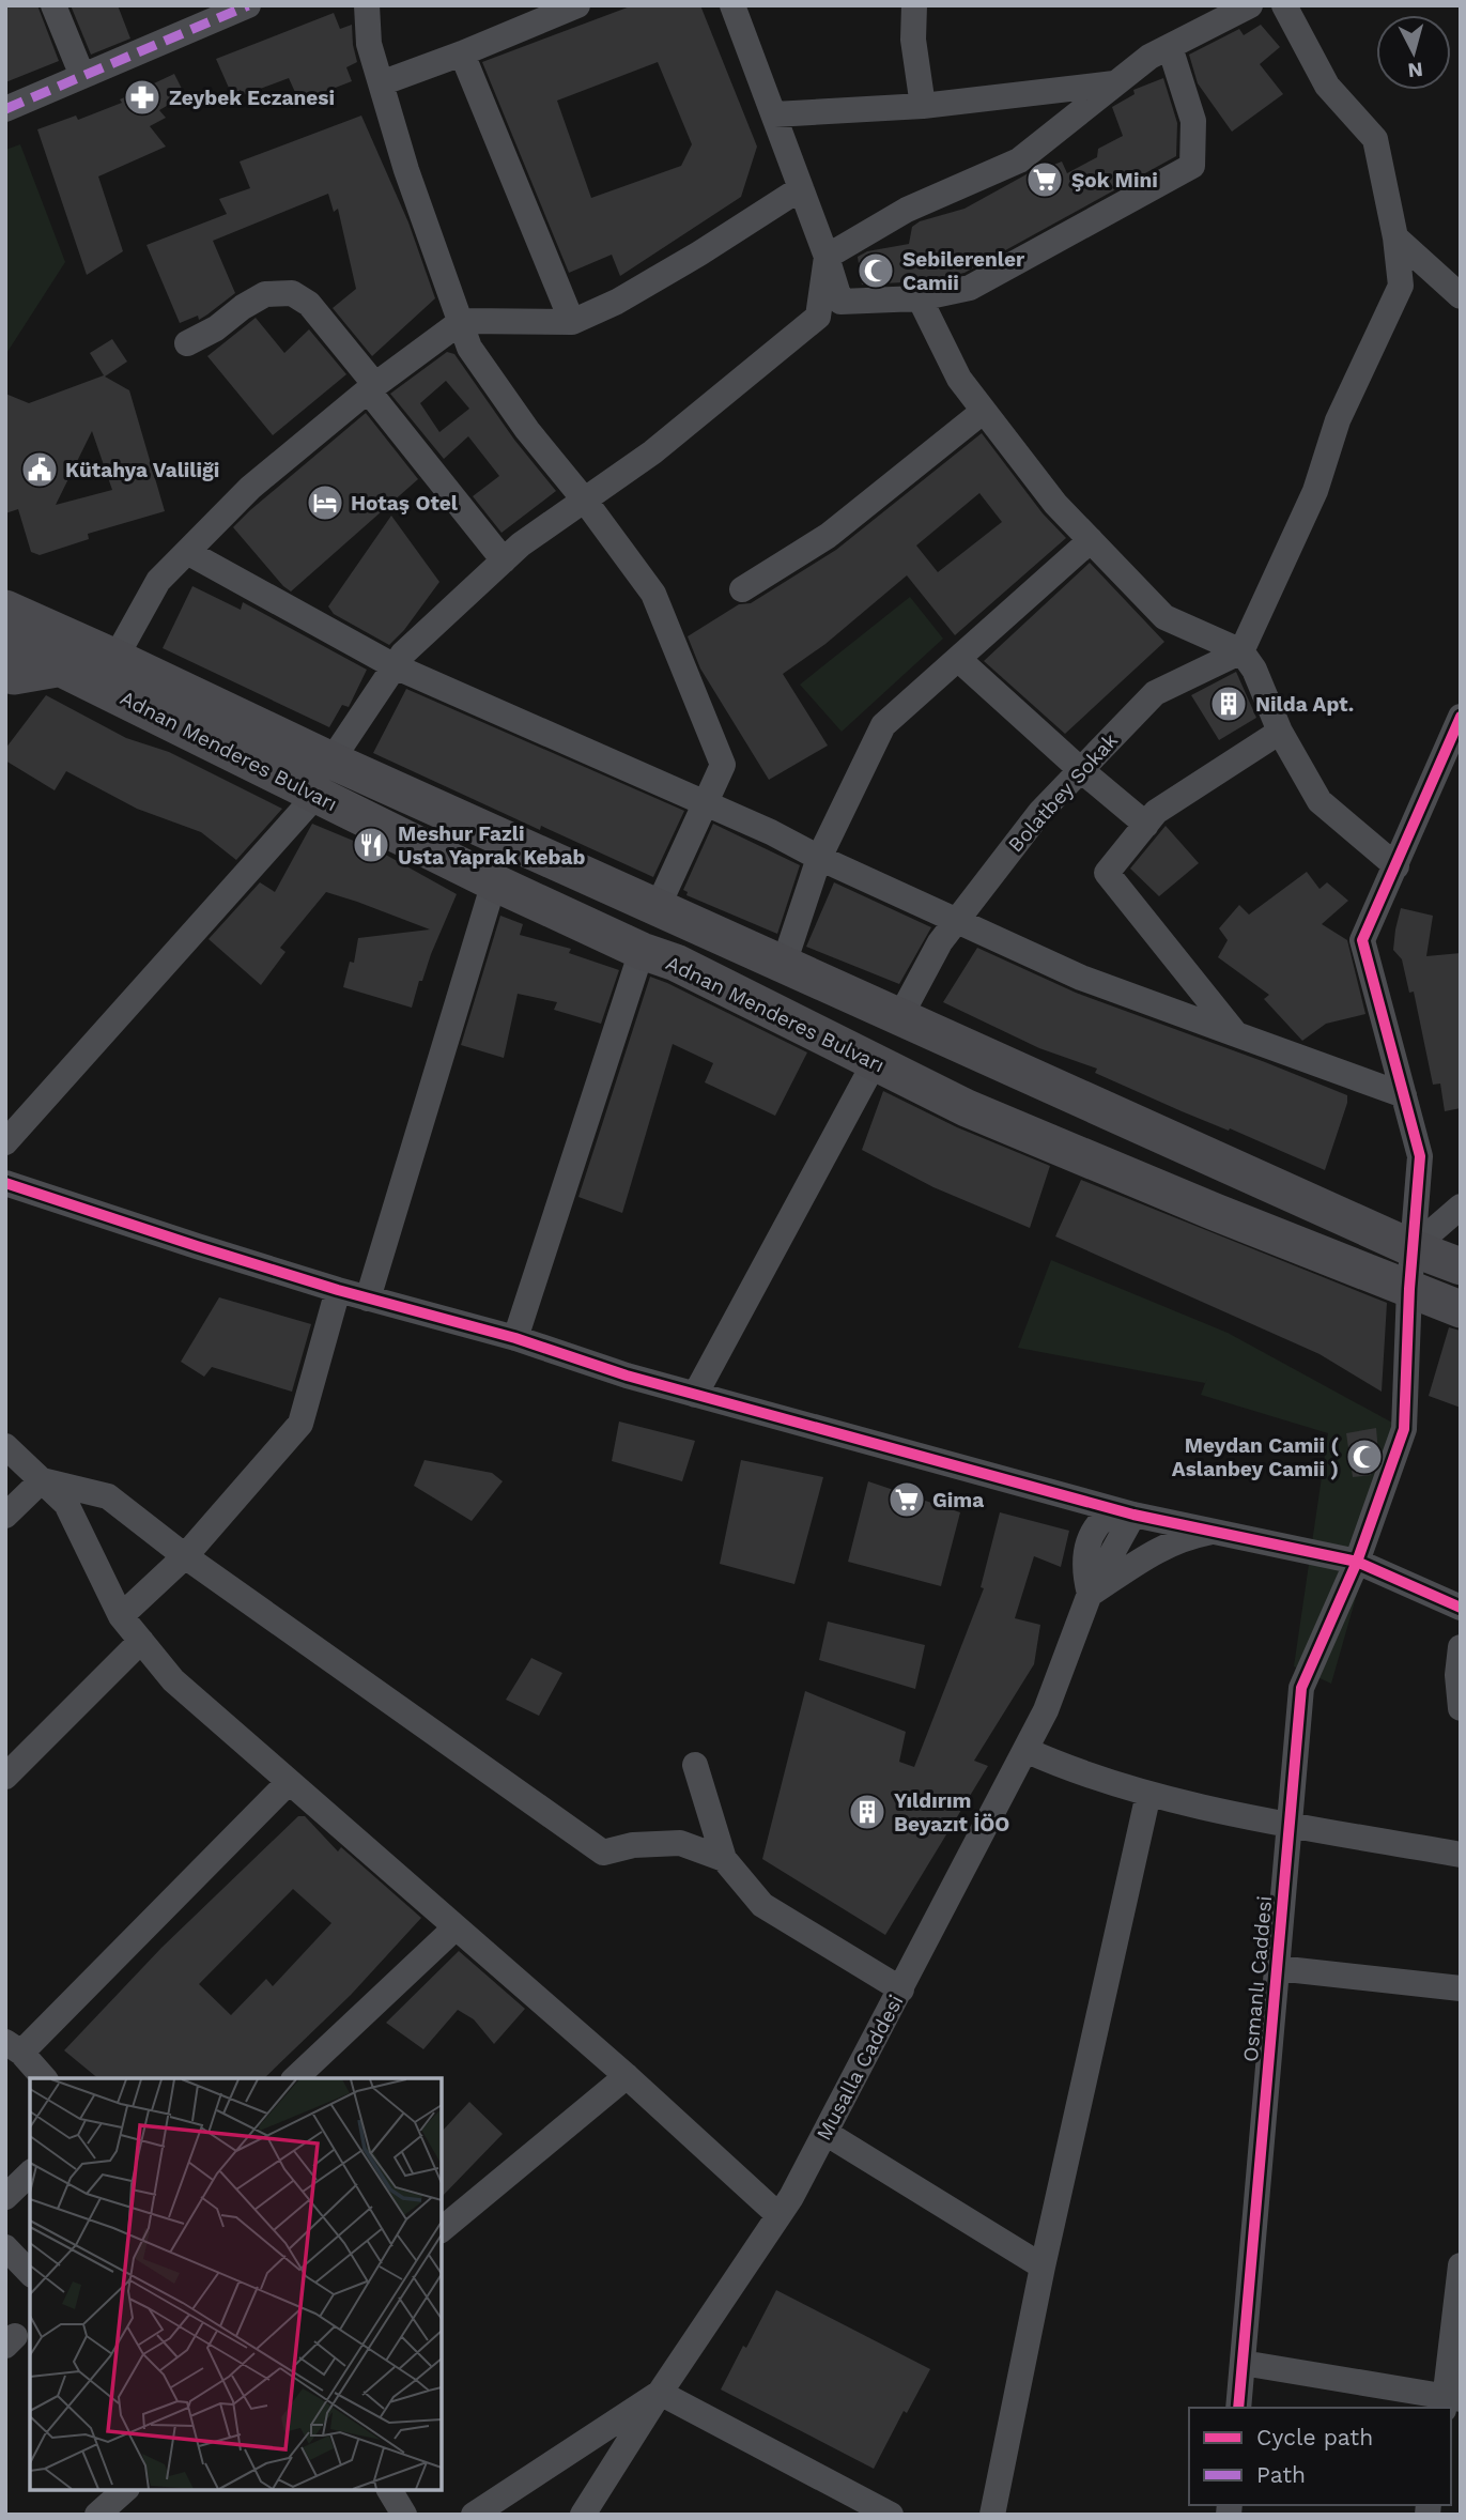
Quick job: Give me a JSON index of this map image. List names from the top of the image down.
{
  "streets": {
    "main road": ["Adnan Menderes Bulvarı"],
    "street": ["Bolatbey Sokak", "Osmanlı Caddesi", "Musalla Caddesi"]
  },
  "crossings": [
    ["Adnan Menderes Bulvarı", "Bolatbey Sokak"],
    ["Adnan Menderes Bulvarı", "Osmanlı Caddesi"]
  ],
  "places": {
    "pharmacy": ["Zeybek Eczanesi"],
    "supermarket": ["Şok Mini", "Gima"],
    "mosque": ["Sebilerenler Camii", "Meydan Camii ( Aslanbey Camii )"],
    "public building": ["Kütahya Valiliği"],
    "hotel": ["Hotaş Otel"],
    "building": ["Nilda Apt.", "Yıldırım Beyazıt İÖO"],
    "restaurant": ["Meshur Fazli Usta Yaprak Kebab"]
  },
  "legend": ["Cycle path", "Path"],
  "north": "bottom"
}
